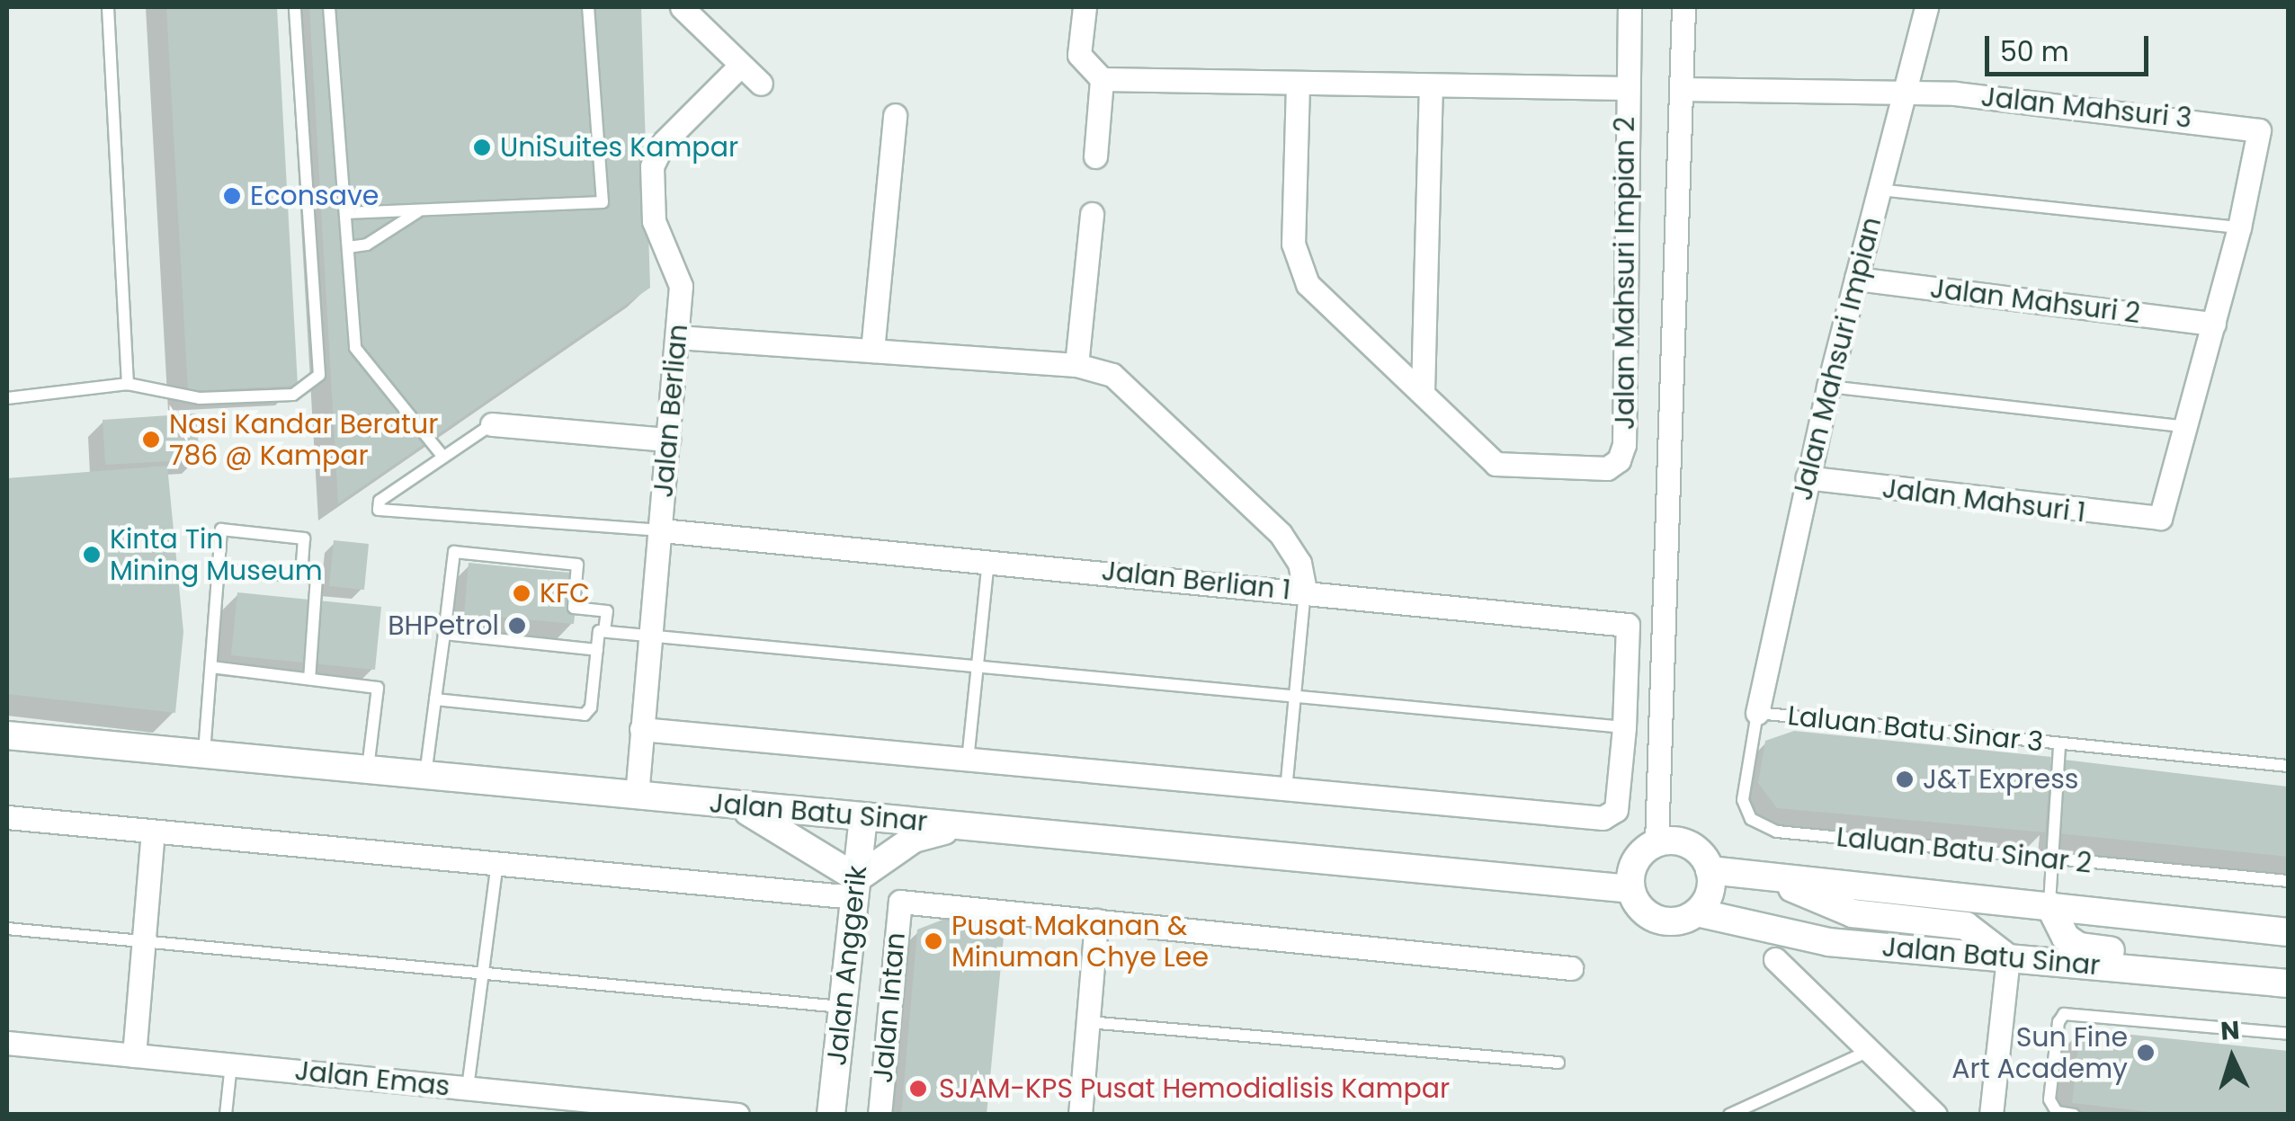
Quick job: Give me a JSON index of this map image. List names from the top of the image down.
{
  "streets": {
    "street": [
      "Jalan Mahsuri 3",
      "Jalan Mahsuri Impian 2",
      "Jalan Mahsuri 2",
      "Jalan Mahsuri Impian",
      "Jalan Berlian",
      "Jalan Mahsuri 1",
      "Jalan Berlian 1",
      "Jalan Batu Sinar",
      "Jalan Anggerik",
      "Jalan Intan",
      "Jalan Emas"
    ],
    "lane": ["Laluan Batu Sinar 3", "Laluan Batu Sinar 2"]
  },
  "crossings": [
    ["Jalan Mahsuri 3", "Jalan Mahsuri Impian"],
    ["Jalan Mahsuri 2", "Jalan Mahsuri Impian"],
    ["Jalan Mahsuri Impian", "Jalan Mahsuri 1"],
    ["Jalan Mahsuri Impian", "Laluan Batu Sinar 3"],
    ["Jalan Mahsuri Impian", "Laluan Batu Sinar 2"],
    ["Jalan Berlian", "Jalan Berlian 1"],
    ["Jalan Berlian", "Jalan Batu Sinar"],
    ["Laluan Batu Sinar 3", "Laluan Batu Sinar 2"],
    ["Jalan Batu Sinar", "Jalan Anggerik"]
  ],
  "places": [
    "UniSuites Kampar",
    "Econsave",
    "Nasi Kandar Beratur 786 @ Kampar",
    "Kinta Tin Mining Museum",
    "KFC",
    "BHPetrol",
    "J&T Express",
    "Pusat Makanan & Minuman Chye Lee",
    "Sun Fine Art Academy",
    "SJAM-KPS Pusat Hemodialisis Kampar"
  ],
  "scale_bar": "50 m",
  "north": "top"
}
